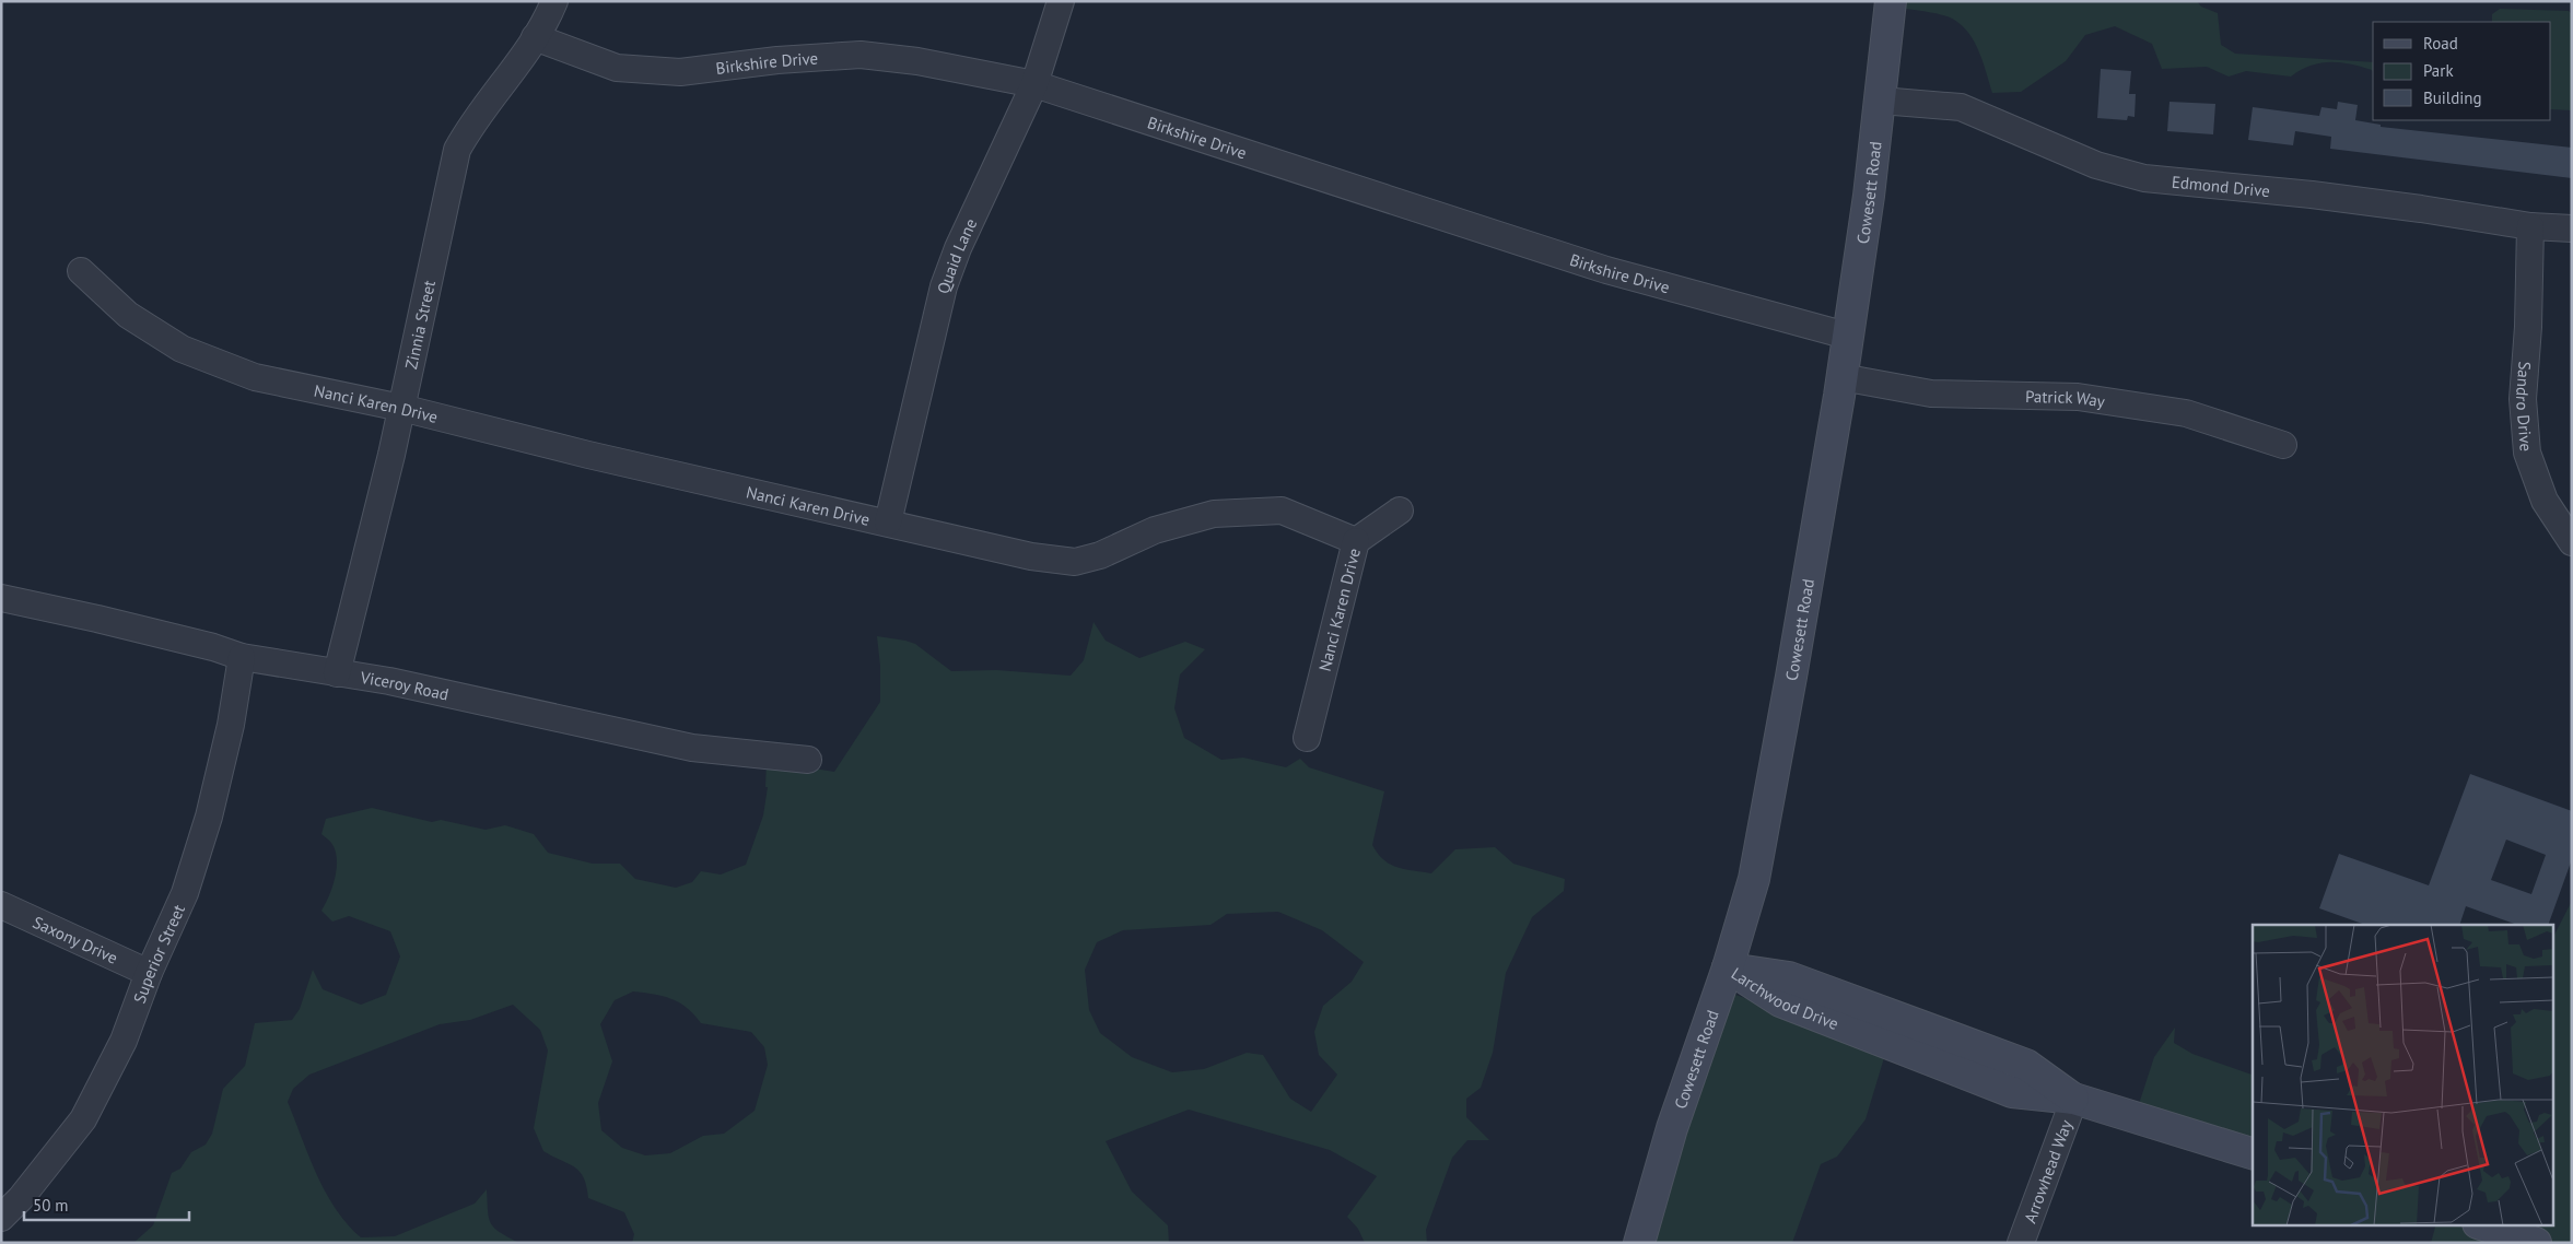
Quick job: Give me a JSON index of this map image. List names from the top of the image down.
{
  "streets": {
    "main road": ["Cowesett Road", "Larchwood Drive"],
    "street": [
      "Birkshire Drive",
      "Edmond Drive",
      "Quaid Lane",
      "Zinnia Street",
      "Patrick Way",
      "Nanci Karen Drive",
      "Sandro Drive",
      "Viceroy Road",
      "Saxony Drive",
      "Superior Street",
      "Arrowhead Way"
    ]
  },
  "crossings": [
    ["Birkshire Drive", "Cowesett Road"],
    ["Birkshire Drive", "Quaid Lane"],
    ["Birkshire Drive", "Zinnia Street"],
    ["Edmond Drive", "Cowesett Road"],
    ["Edmond Drive", "Sandro Drive"],
    ["Cowesett Road", "Patrick Way"],
    ["Cowesett Road", "Larchwood Drive"],
    ["Quaid Lane", "Nanci Karen Drive"],
    ["Zinnia Street", "Nanci Karen Drive"],
    ["Zinnia Street", "Viceroy Road"],
    ["Viceroy Road", "Superior Street"],
    ["Saxony Drive", "Superior Street"],
    ["Larchwood Drive", "Arrowhead Way"]
  ],
  "legend": ["Road", "Park", "Building"],
  "scale_bar": "50 m"
}
